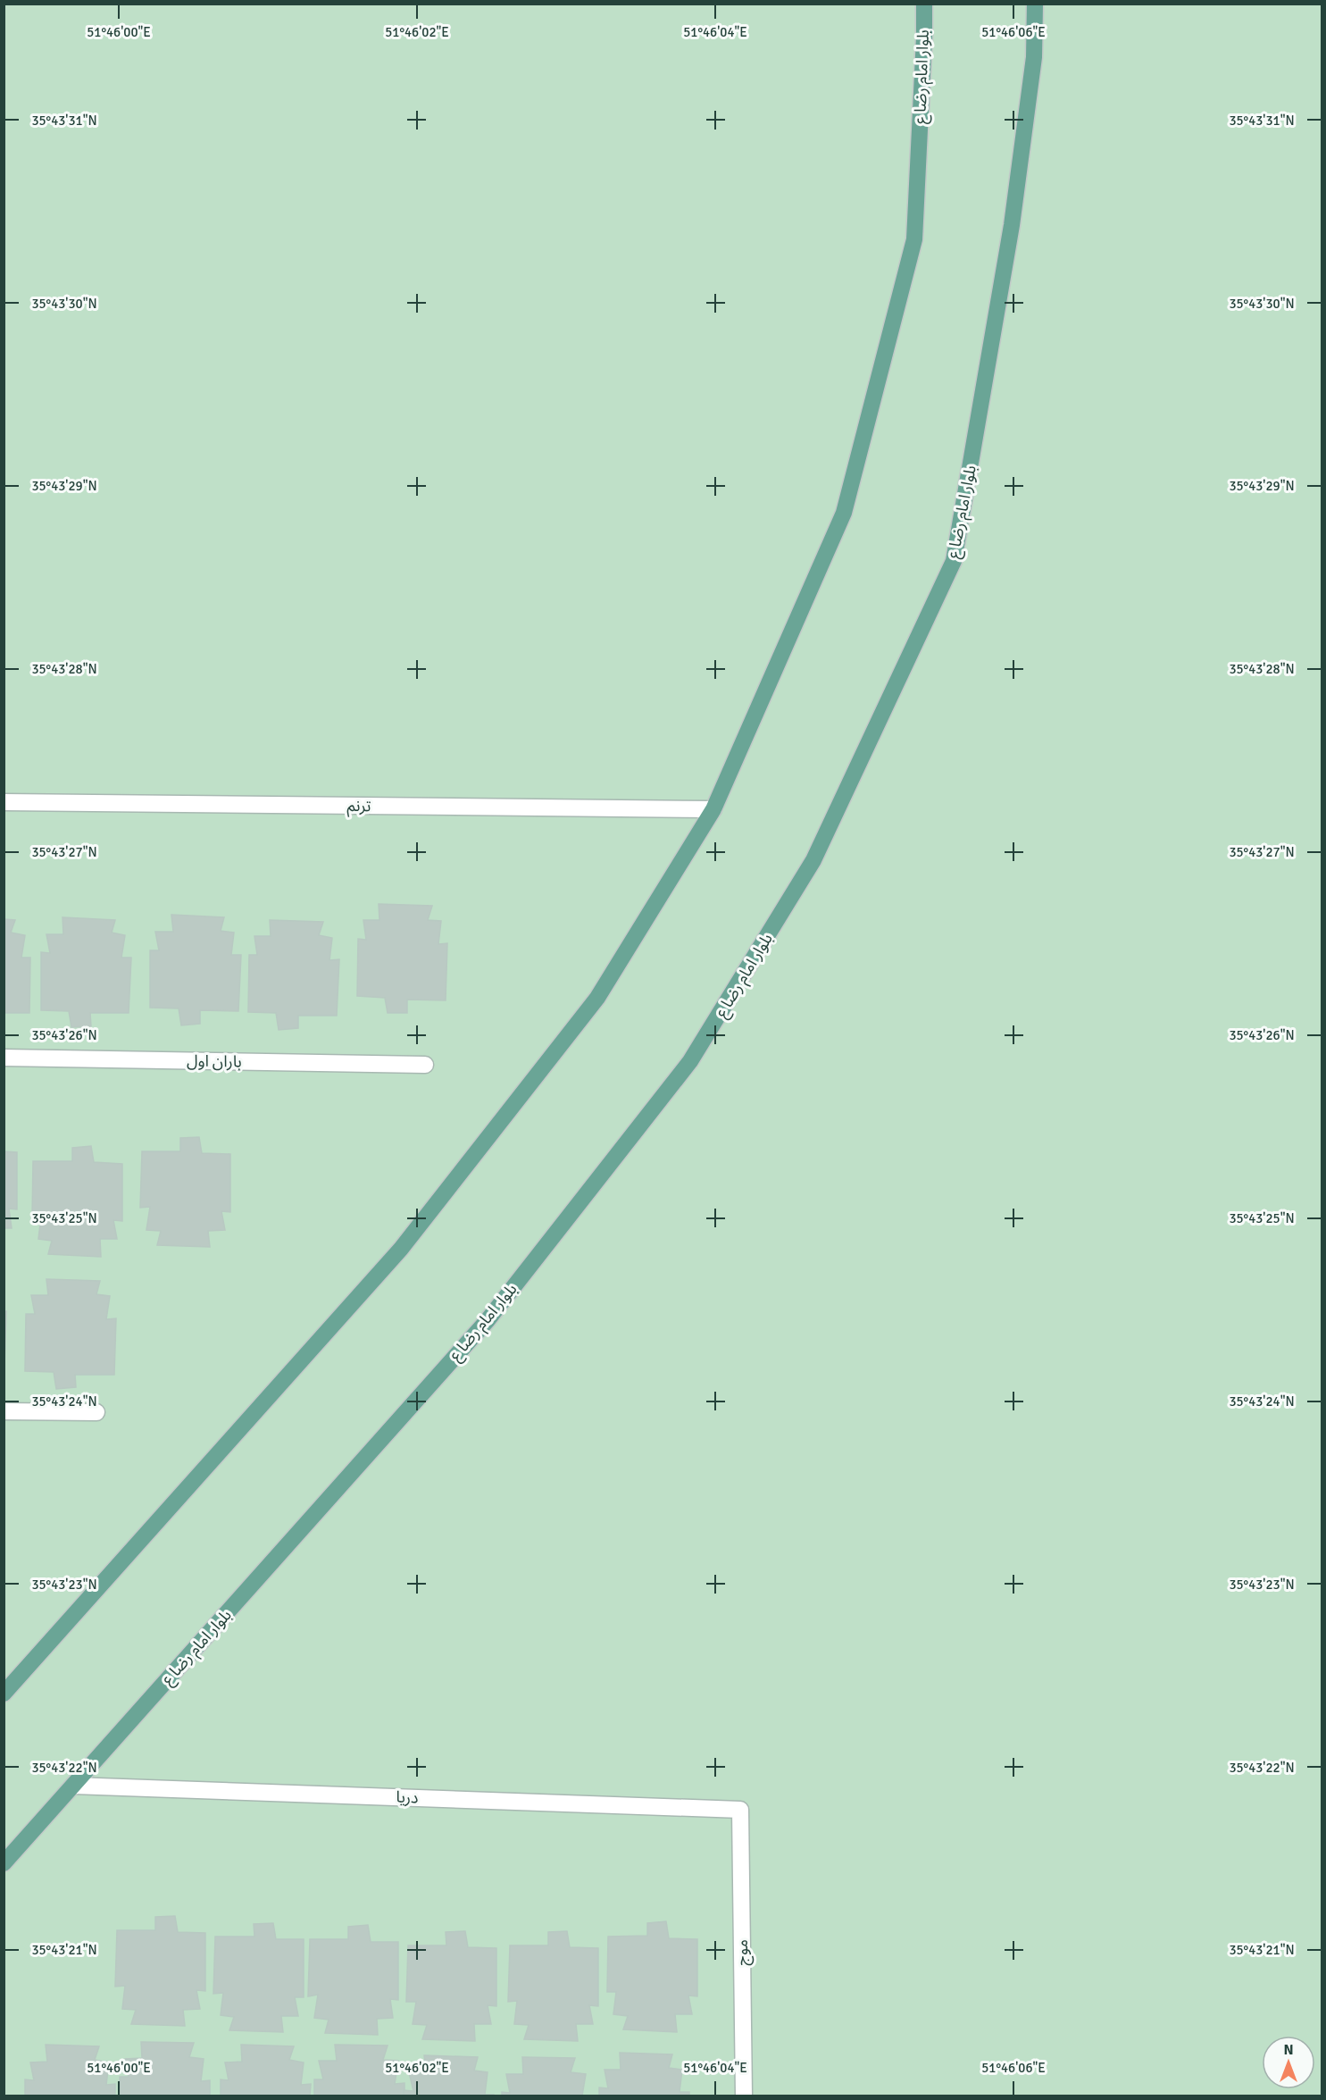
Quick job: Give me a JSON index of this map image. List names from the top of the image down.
{
  "streets": {
    "main road": ["بلوار امام رضا ع"],
    "street": [
      "ترنم",
      "باران اول",
      "دریا",
      "موج"
    ]
  },
  "crossings": [
    ["بلوار امام رضا ع", "ترنم"],
    ["بلوار امام رضا ع", "دریا"],
    ["دریا", "موج"]
  ],
  "north": "top",
  "coordinates": [
    "51°46'00\"E",
    "51°46'02\"E",
    "51°46'04\"E",
    "51°46'06\"E",
    "35°43'31\"N",
    "35°43'30\"N",
    "35°43'29\"N",
    "35°43'28\"N",
    "35°43'27\"N",
    "35°43'26\"N",
    "35°43'25\"N",
    "35°43'24\"N",
    "35°43'23\"N",
    "35°43'22\"N",
    "35°43'21\"N"
  ]
}
